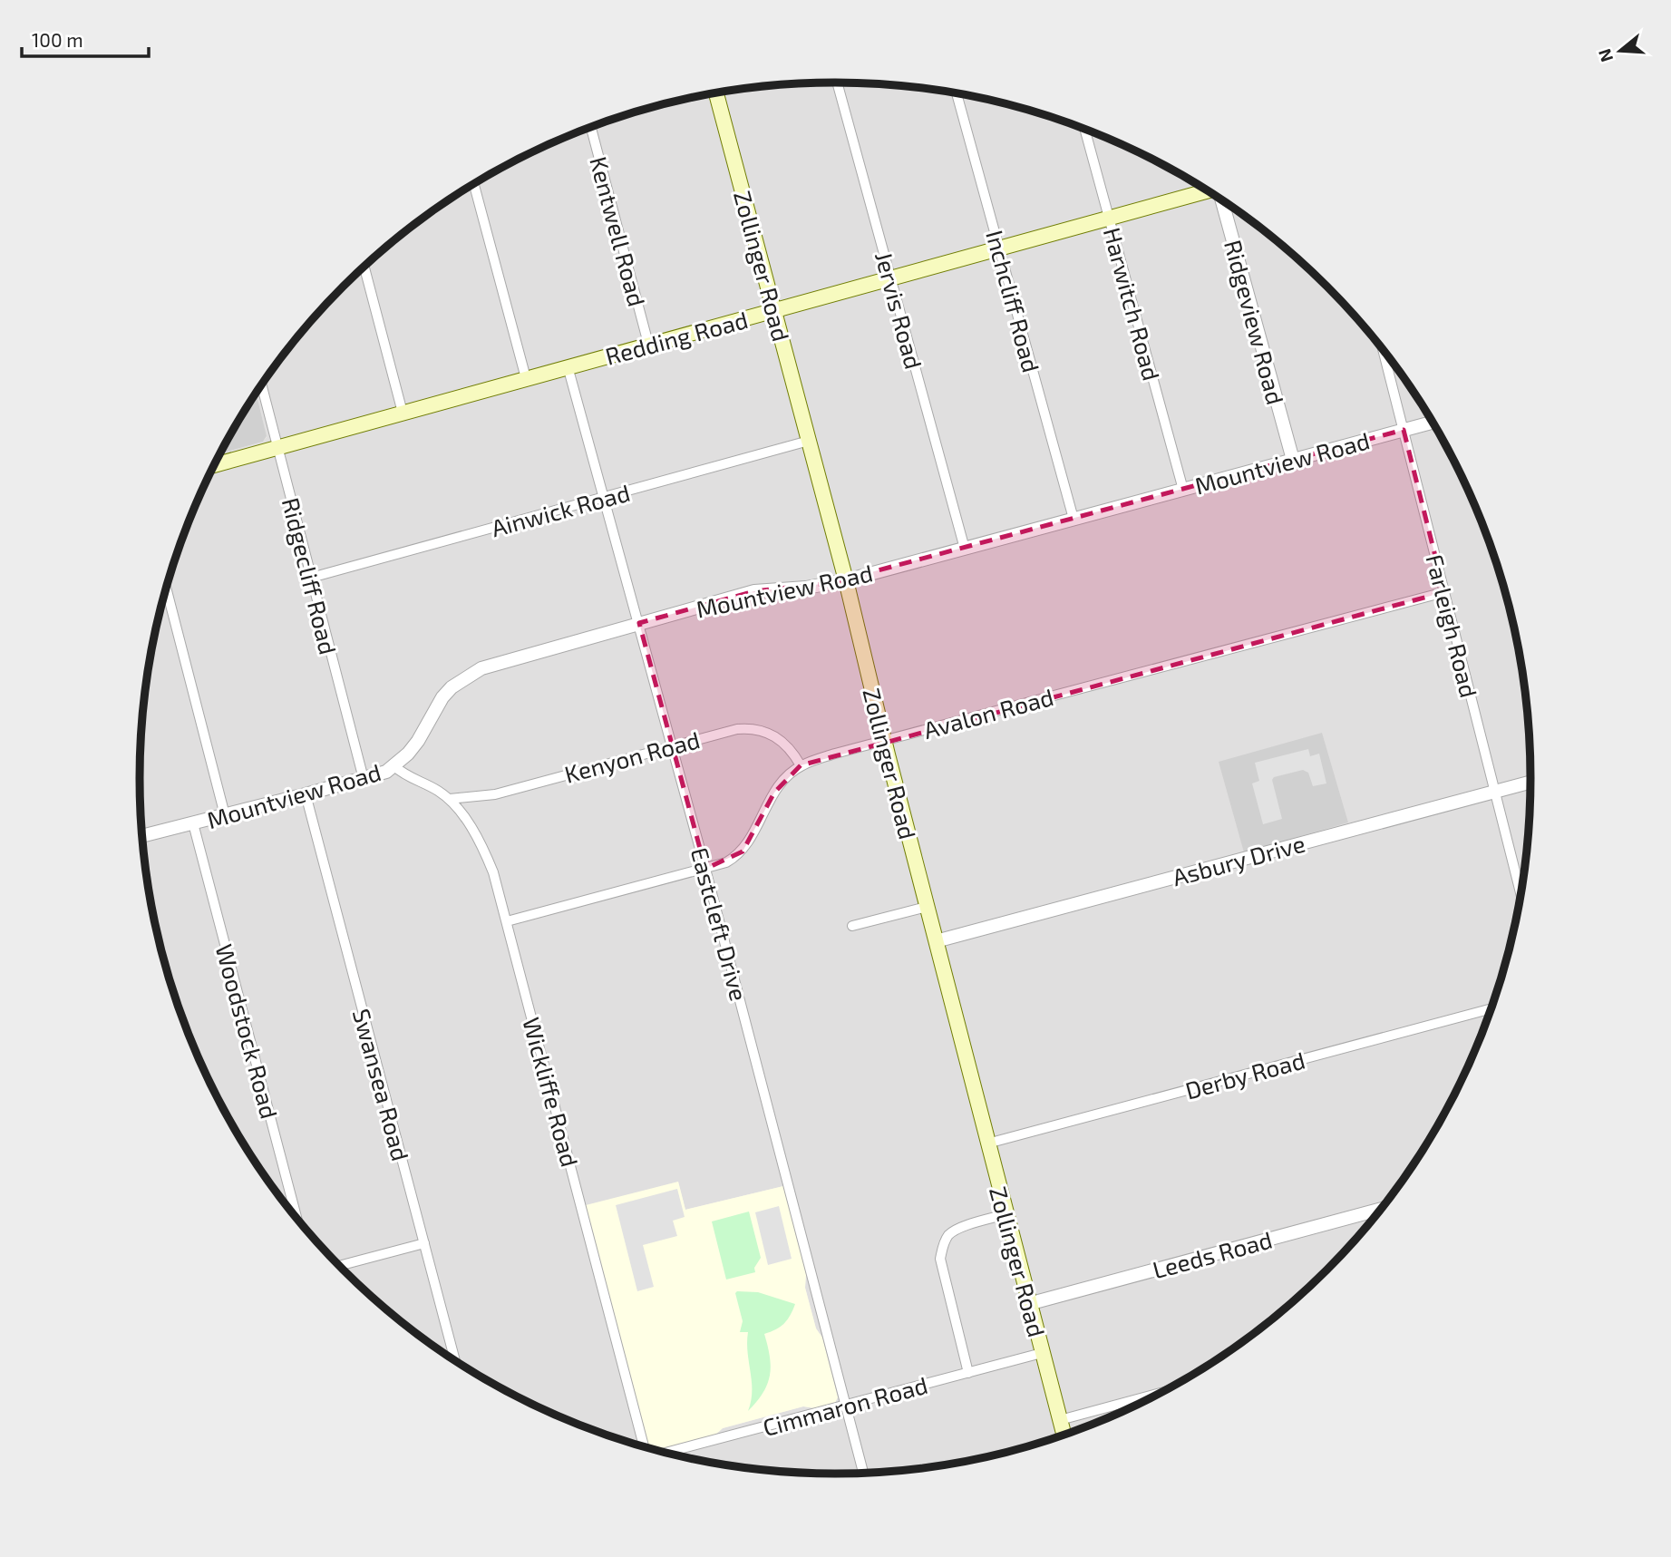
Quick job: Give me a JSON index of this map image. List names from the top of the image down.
{
  "streets": {
    "main road": ["Zollinger Road", "Redding Road"],
    "street": [
      "Kentwell Road",
      "Inchcliff Road",
      "Harwitch Road",
      "Jervis Road",
      "Ridgeview Road",
      "Mountview Road",
      "Ainwick Road",
      "Ridgecliff Road",
      "Farleigh Road",
      "Avalon Road",
      "Kenyon Road",
      "Asbury Drive",
      "Eastcleft Drive",
      "Woodstock Road",
      "Derby Road",
      "Swansea Road",
      "Wickliffe Road",
      "Leeds Road",
      "Cimmaron Road"
    ]
  },
  "crossings": [
    ["Kentwell Road", "Redding Road"],
    ["Zollinger Road", "Redding Road"],
    ["Zollinger Road", "Mountview Road"],
    ["Zollinger Road", "Ainwick Road"],
    ["Zollinger Road", "Avalon Road"],
    ["Zollinger Road", "Asbury Drive"],
    ["Zollinger Road", "Derby Road"],
    ["Zollinger Road", "Leeds Road"],
    ["Zollinger Road", "Cimmaron Road"],
    ["Inchcliff Road", "Redding Road"],
    ["Inchcliff Road", "Mountview Road"],
    ["Harwitch Road", "Redding Road"],
    ["Harwitch Road", "Mountview Road"],
    ["Jervis Road", "Redding Road"],
    ["Jervis Road", "Mountview Road"],
    ["Ridgeview Road", "Mountview Road"],
    ["Redding Road", "Ridgecliff Road"],
    ["Redding Road", "Eastcleft Drive"],
    ["Mountview Road", "Ridgecliff Road"],
    ["Mountview Road", "Farleigh Road"],
    ["Mountview Road", "Eastcleft Drive"],
    ["Mountview Road", "Woodstock Road"],
    ["Mountview Road", "Swansea Road"],
    ["Mountview Road", "Wickliffe Road"],
    ["Ainwick Road", "Ridgecliff Road"],
    ["Ainwick Road", "Eastcleft Drive"],
    ["Farleigh Road", "Avalon Road"],
    ["Farleigh Road", "Asbury Drive"],
    ["Avalon Road", "Kenyon Road"],
    ["Avalon Road", "Eastcleft Drive"],
    ["Avalon Road", "Wickliffe Road"],
    ["Kenyon Road", "Eastcleft Drive"],
    ["Kenyon Road", "Wickliffe Road"],
    ["Eastcleft Drive", "Cimmaron Road"]
  ],
  "scale_bar": "100 m",
  "north": "left"
}
